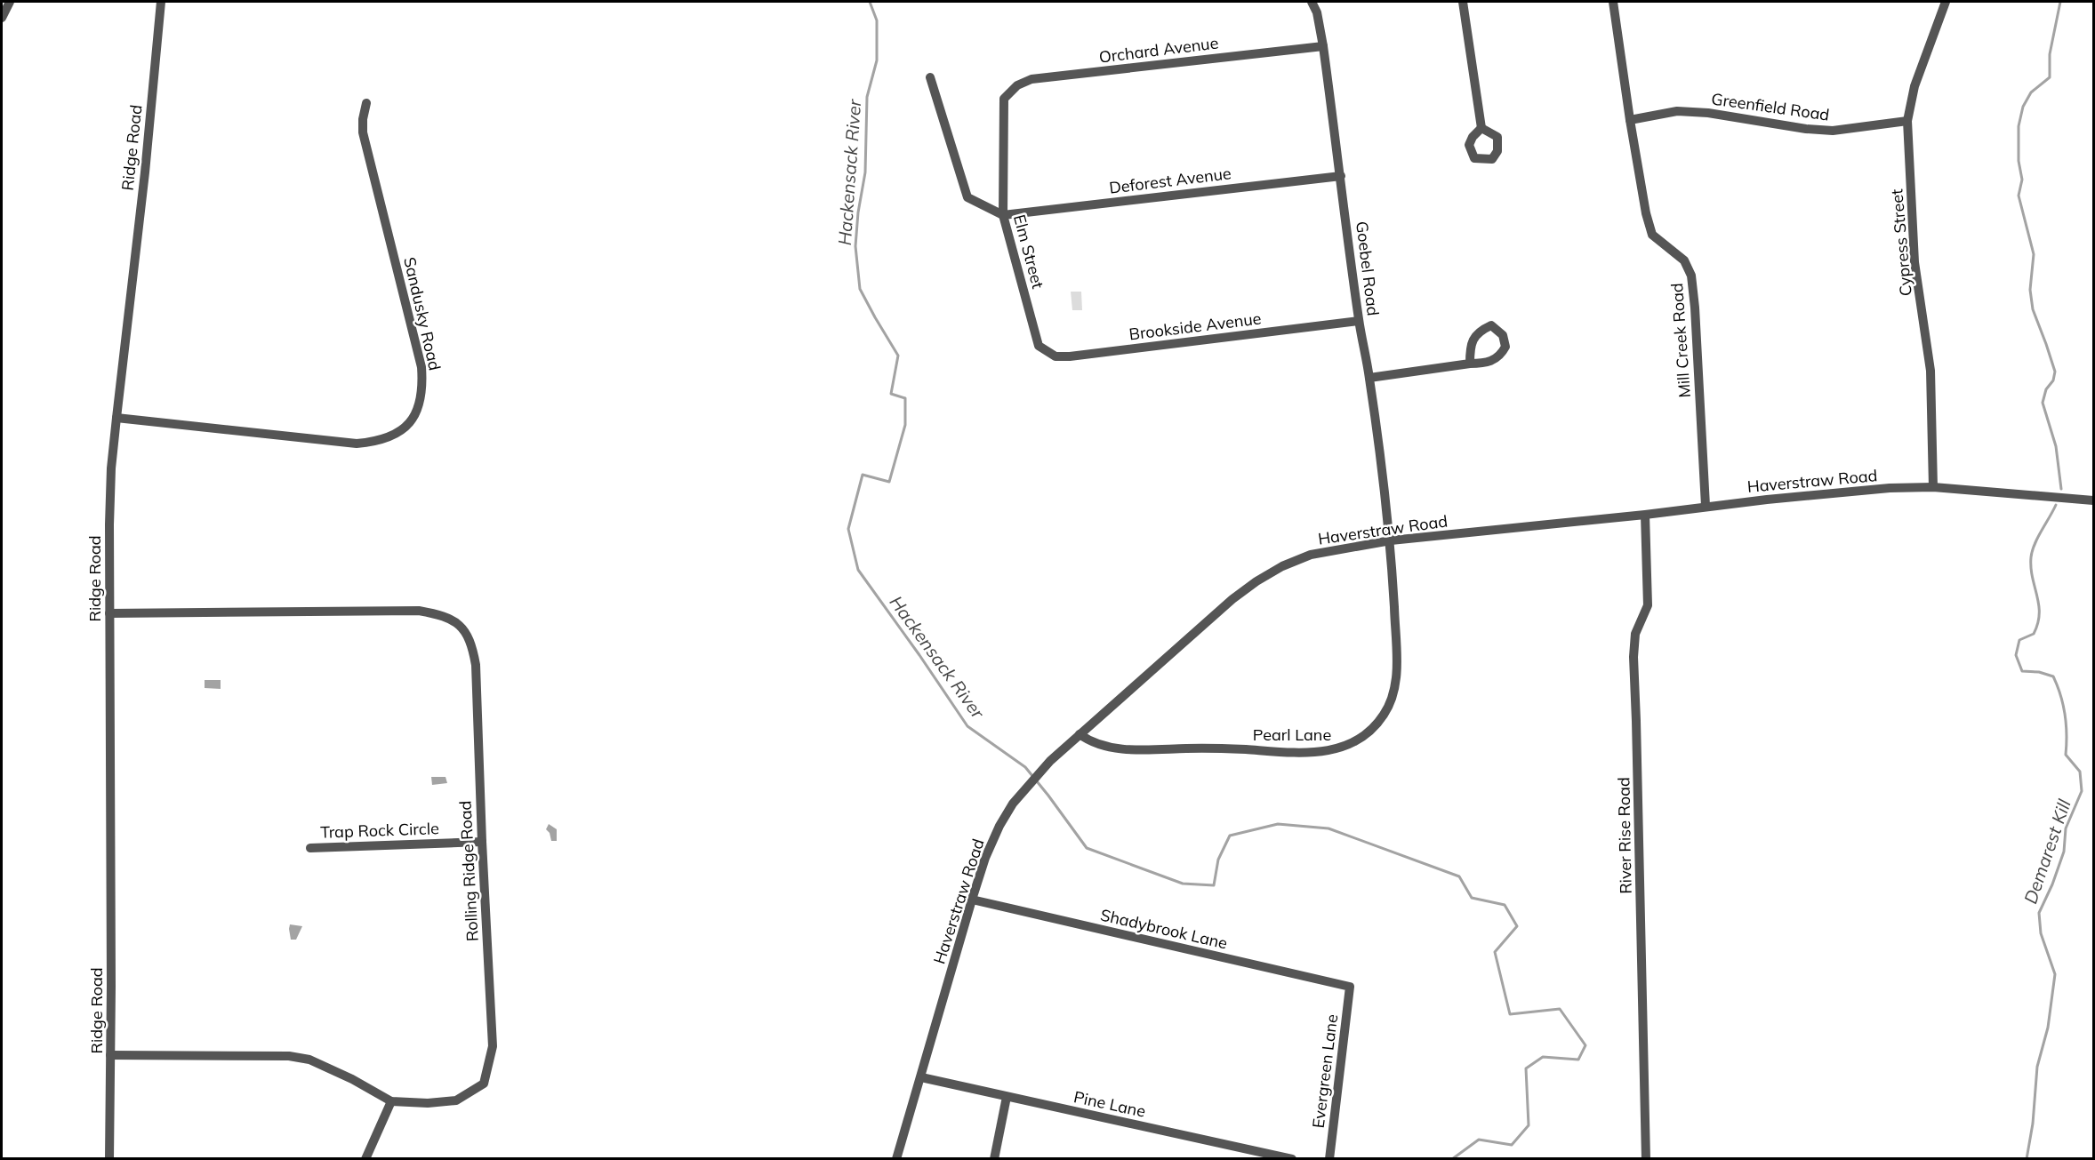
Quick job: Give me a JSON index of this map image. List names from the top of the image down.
{
  "streets": {
    "street": [
      "Orchard Avenue",
      "Greenfield Road",
      "Ridge Road",
      "Deforest Avenue",
      "Cypress Street",
      "Elm Street",
      "Goebel Road",
      "Sandusky Road",
      "Brookside Avenue",
      "Mill Creek Road",
      "Haverstraw Road",
      "Pearl Lane",
      "Trap Rock Circle",
      "River Rise Road",
      "Rolling Ridge Road",
      "Shadybrook Lane",
      "Evergreen Lane",
      "Pine Lane"
    ]
  },
  "crossings": [
    ["Orchard Avenue", "Elm Street"],
    ["Orchard Avenue", "Goebel Road"],
    ["Greenfield Road", "Cypress Street"],
    ["Greenfield Road", "Mill Creek Road"],
    ["Ridge Road", "Sandusky Road"],
    ["Ridge Road", "Rolling Ridge Road"],
    ["Deforest Avenue", "Elm Street"],
    ["Deforest Avenue", "Goebel Road"],
    ["Cypress Street", "Haverstraw Road"],
    ["Elm Street", "Brookside Avenue"],
    ["Goebel Road", "Brookside Avenue"],
    ["Goebel Road", "Haverstraw Road"],
    ["Goebel Road", "Pearl Lane"],
    ["Mill Creek Road", "Haverstraw Road"],
    ["Haverstraw Road", "Pearl Lane"],
    ["Haverstraw Road", "River Rise Road"],
    ["Haverstraw Road", "Shadybrook Lane"],
    ["Haverstraw Road", "Pine Lane"],
    ["Trap Rock Circle", "Rolling Ridge Road"],
    ["Shadybrook Lane", "Evergreen Lane"]
  ],
  "water": ["Hackensack River", "Demarest Kill"]
}
